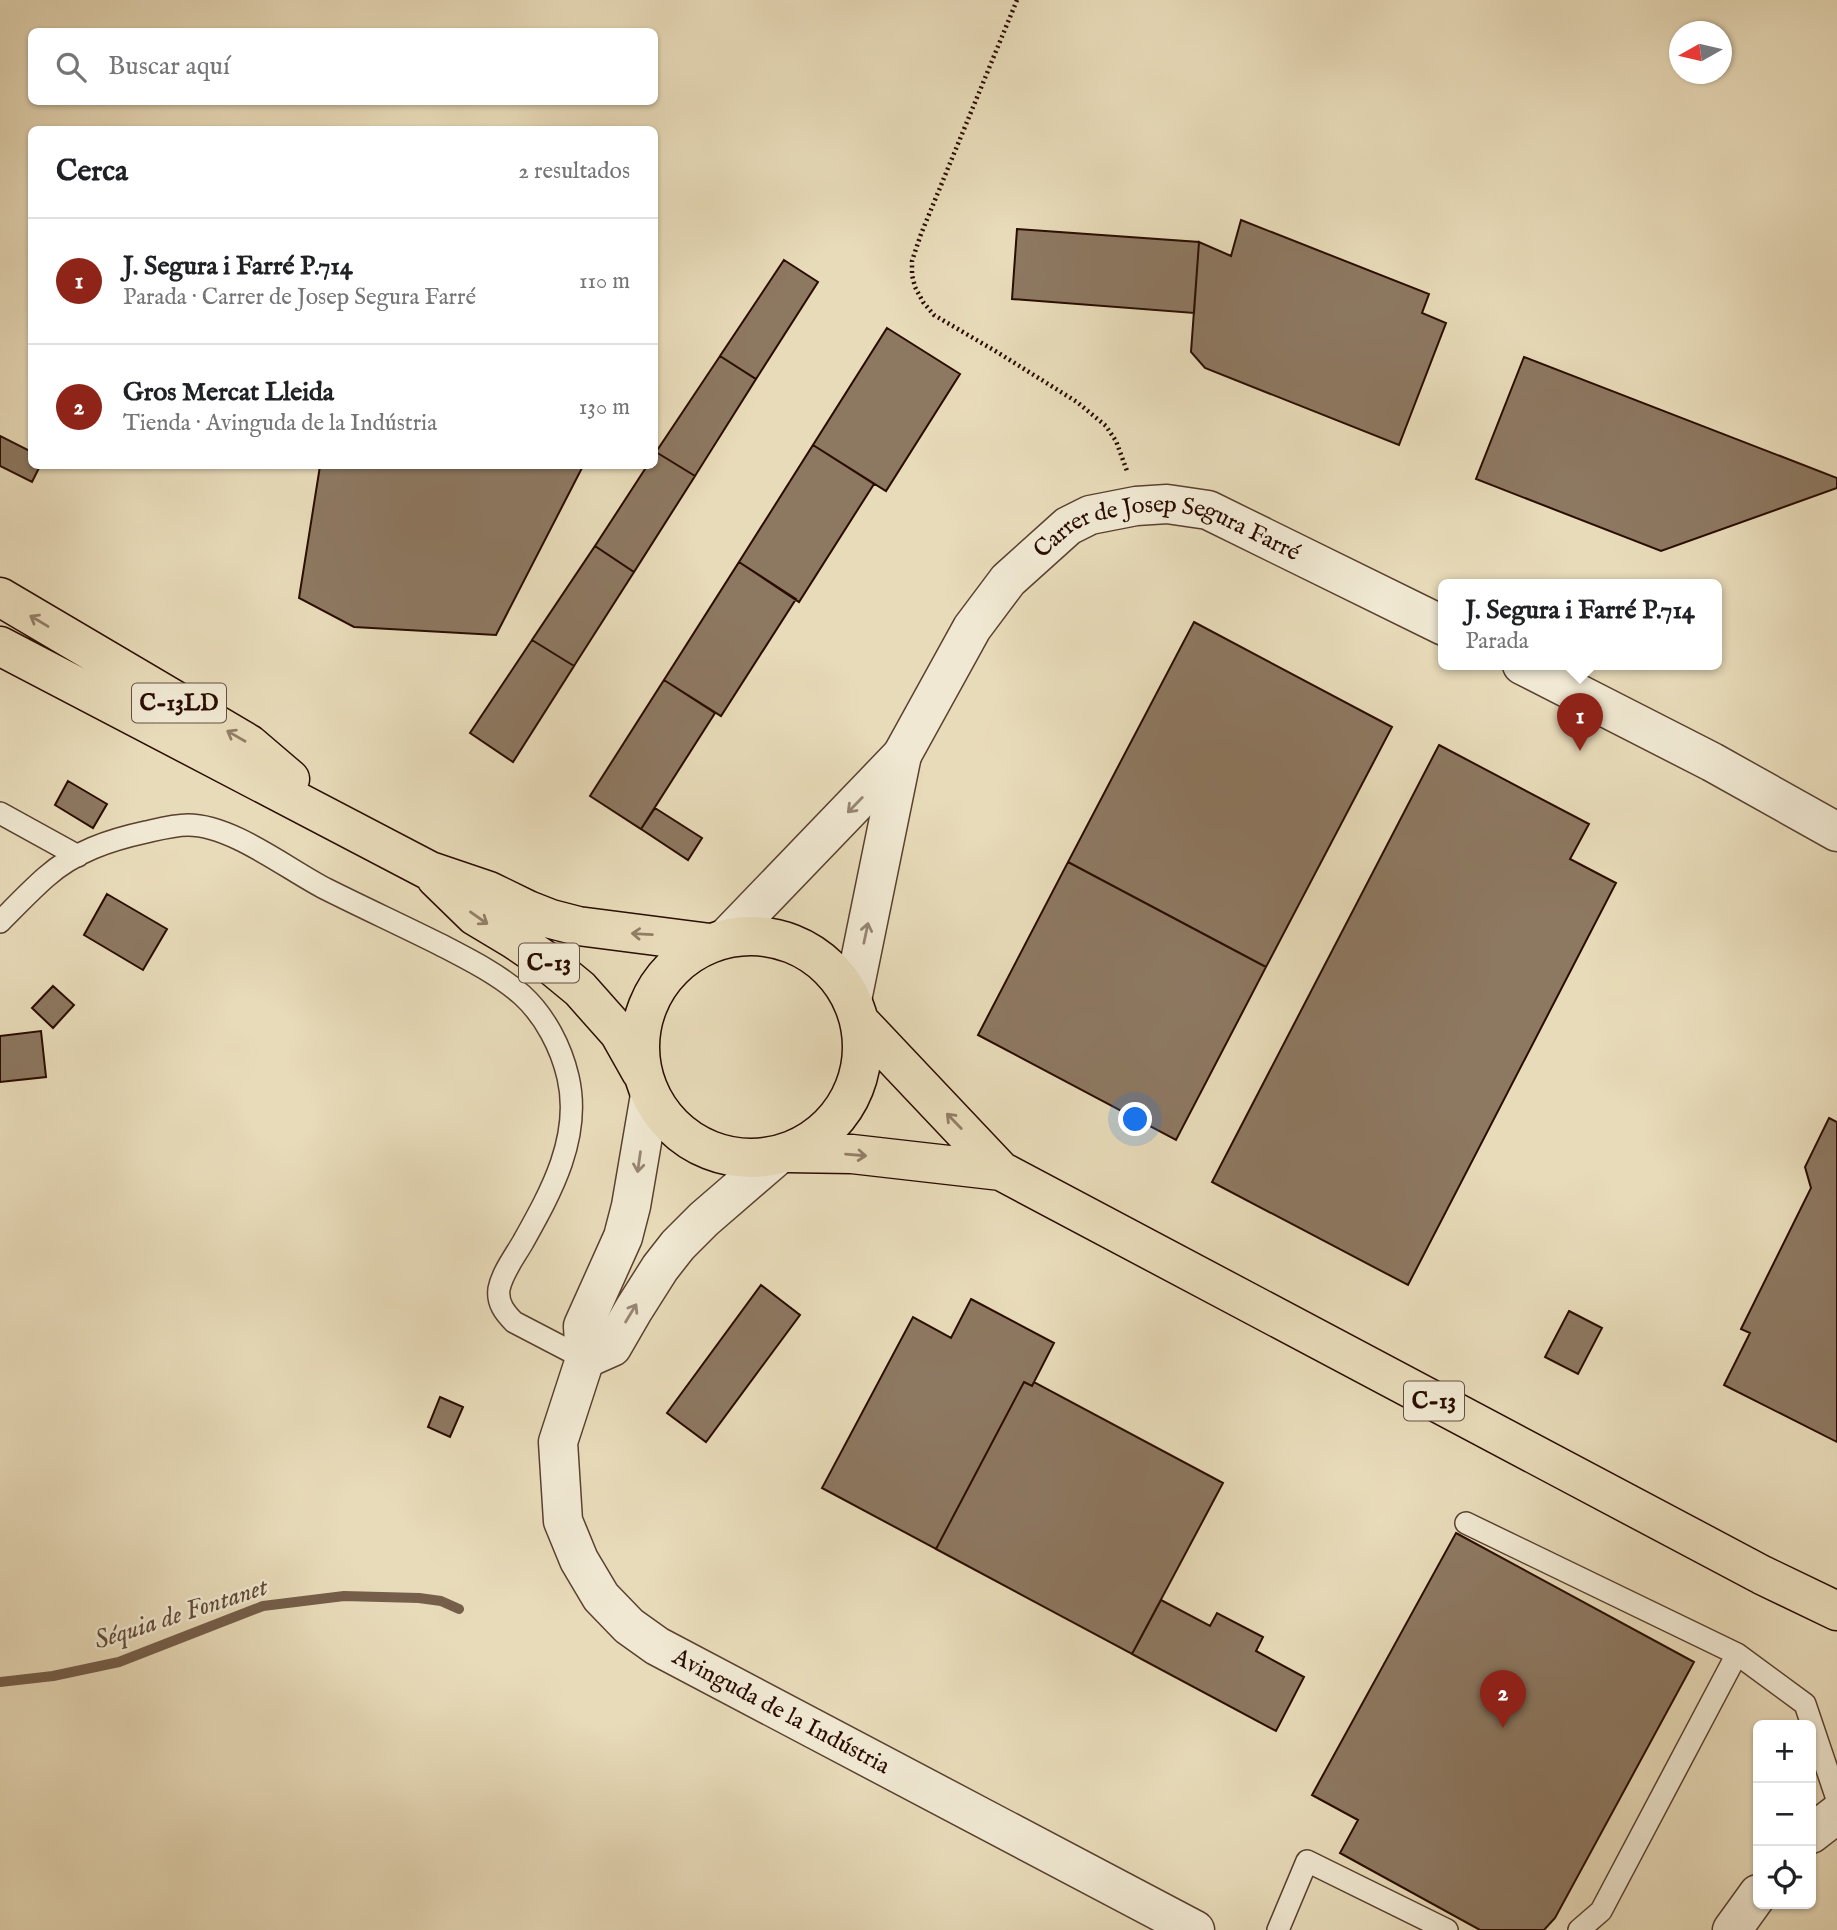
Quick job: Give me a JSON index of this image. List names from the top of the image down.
{
  "streets": {
    "main road": ["C-13LD", "C-13"],
    "street": ["Carrer de Josep Segura Farré", "Avinguda de la Indústria"]
  },
  "crossings": [
    ["Carrer de Josep Segura Farré", "C-13"],
    ["Carrer de Josep Segura Farré", "Avinguda de la Indústria"],
    ["C-13LD", "C-13"],
    ["C-13", "Avinguda de la Indústria"]
  ],
  "water": ["Séquia de Fontanet"],
  "north": "left",
  "page": {
    "search": "Buscar aquí",
    "heading": ["Cerca", "2 resultados"],
    "list": [
      {
        "mark": "1",
        "name": "J. Segura i Farré P.714",
        "note": "Parada · Carrer de Josep Segura Farré",
        "value": "110 m"
      },
      {
        "mark": "2",
        "name": "Gros Mercat Lleida",
        "note": "Tienda · Avinguda de la Indústria",
        "value": "130 m"
      }
    ],
    "popup": ["J. Segura i Farré P.714", "Parada"],
    "pins": ["1", "2"],
    "map_buttons": ["+", "−"]
  }
}
